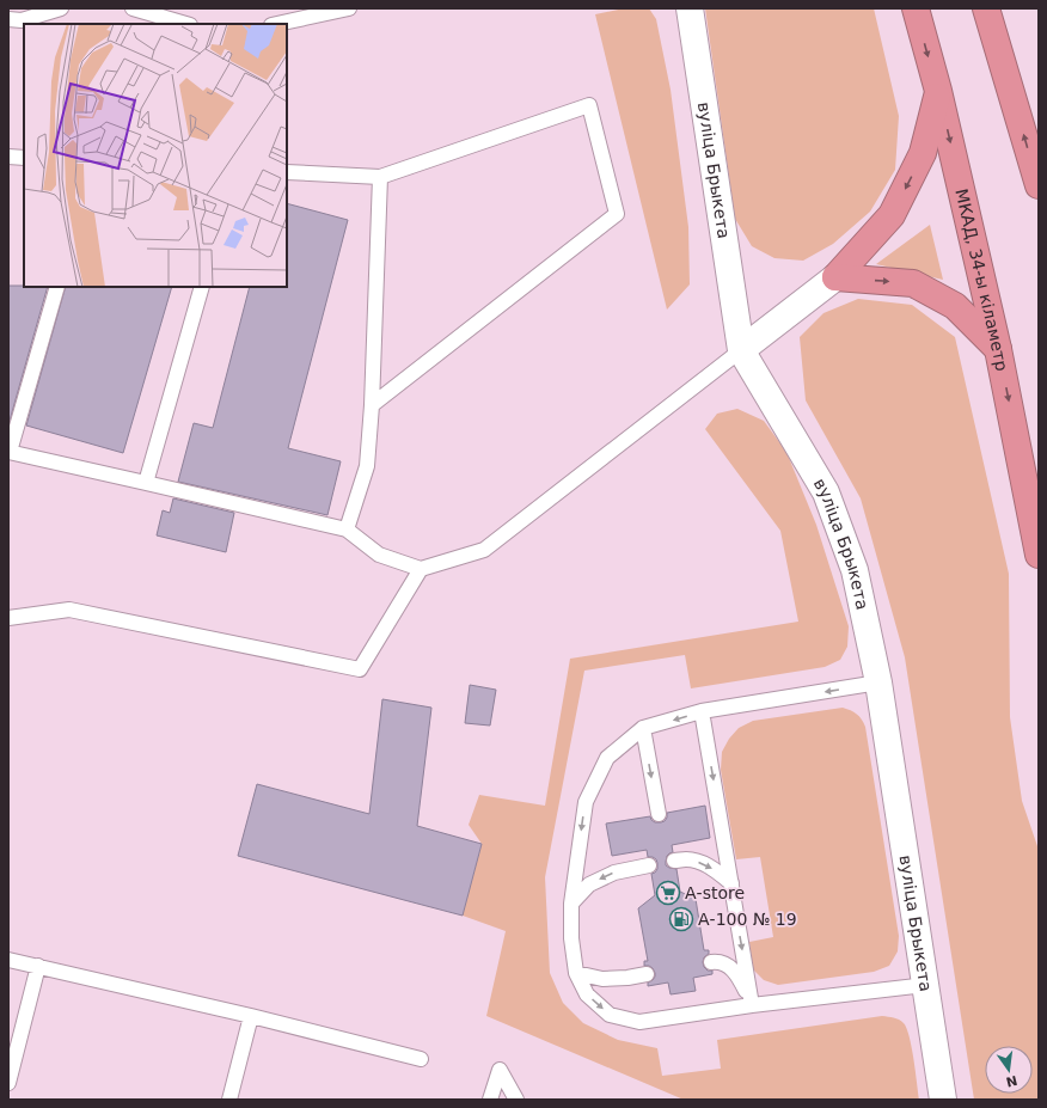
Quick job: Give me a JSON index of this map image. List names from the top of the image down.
{
  "streets": {
    "highway": ["МКАД, 34-ы кіламетр"],
    "street": ["вуліца Брыкета"]
  },
  "places": {
    "supermarket": ["А-store"],
    "fuel station": ["А-100 № 19"]
  },
  "north": "bottom"
}
